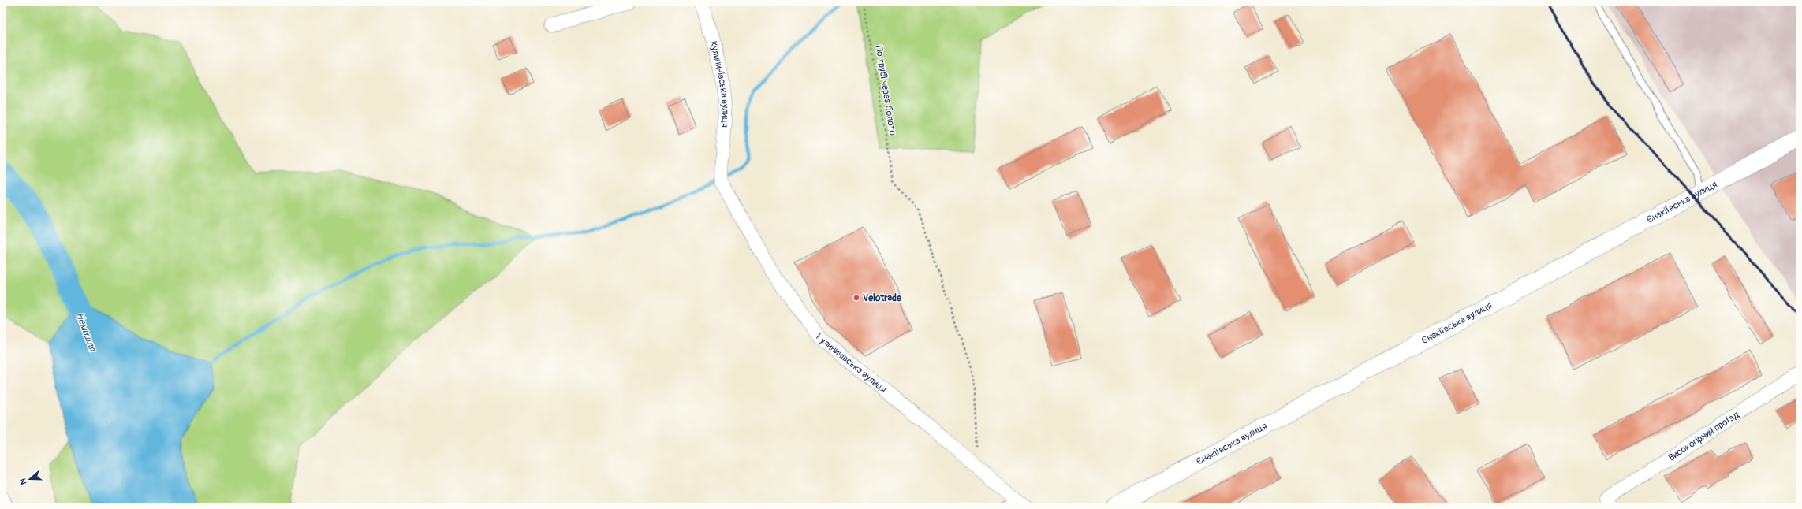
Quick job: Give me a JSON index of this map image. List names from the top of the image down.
{
  "streets": {
    "street": ["Кулиничівська вулиця", "Єнакіївська вулиця", "Високогірний проїзд"],
    "path": ["По трубі через болото"]
  },
  "crossings": [
    ["Кулиничівська вулиця", "По трубі через болото"]
  ],
  "water": ["Немишля"],
  "places": ["Velotrade"],
  "north": "left"
}
